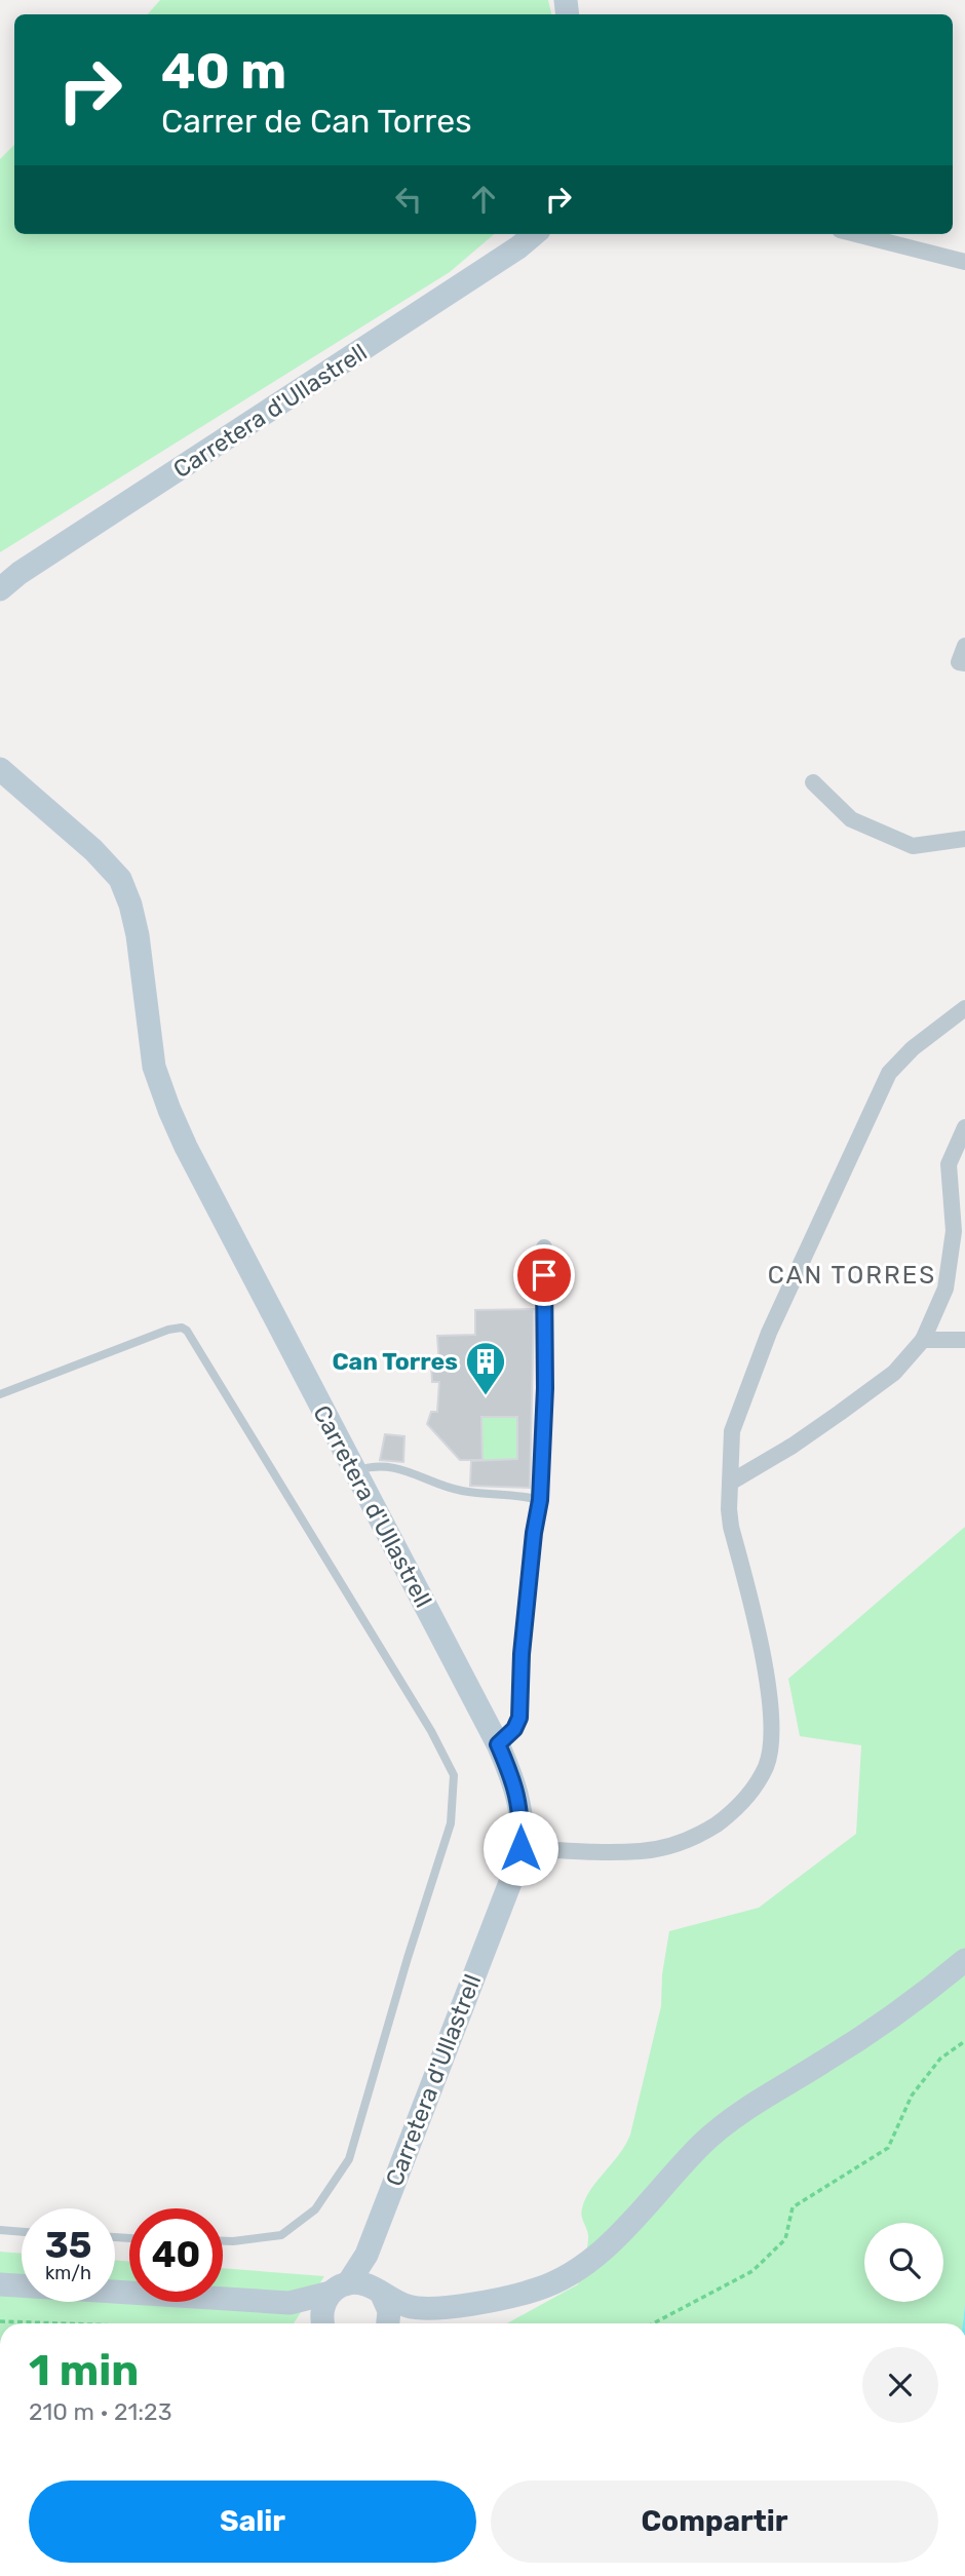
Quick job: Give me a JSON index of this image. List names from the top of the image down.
{
  "streets": {
    "street": ["Carretera d'Ullastrell"]
  },
  "districts": ["CAN TORRES"],
  "places": {
    "building": ["Can Torres"]
  },
  "page": {
    "turn": ["40 m", "Carrer de Can Torres"],
    "speed": "35 km/h",
    "limit": "40",
    "heading": ["1 min", "210 m · 21:23"],
    "buttons": ["Salir", "Compartir"]
  }
}
